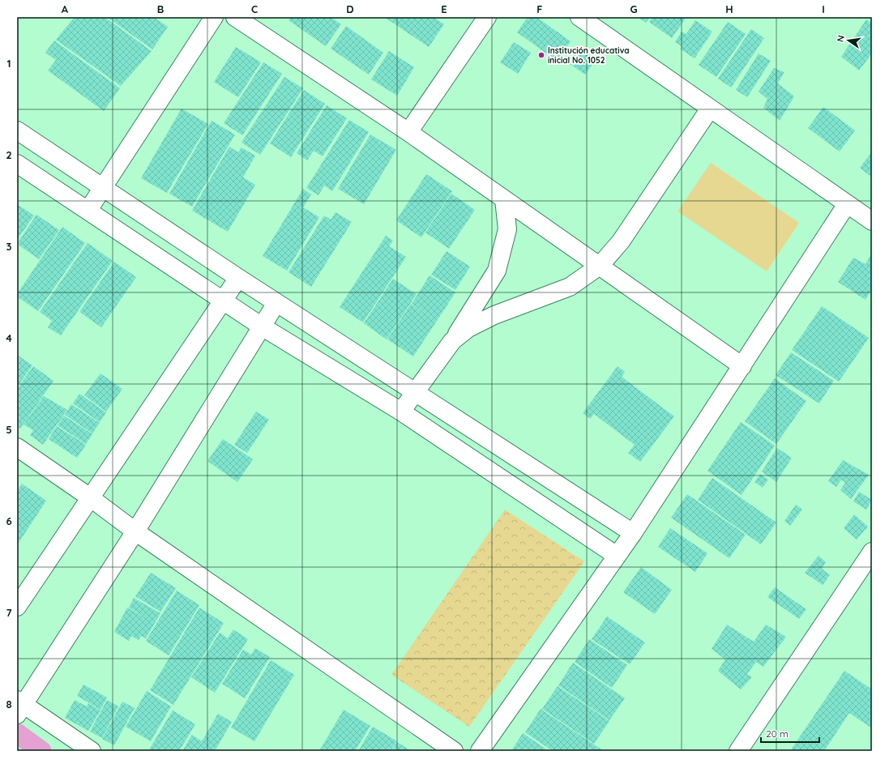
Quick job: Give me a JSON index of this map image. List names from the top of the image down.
{
  "places": ["Institución educativa inicial No. 1052"],
  "scale_bar": "20 m",
  "north": "left",
  "grid": {
    "columns": [
      "A",
      "B",
      "C",
      "D",
      "E",
      "F",
      "G",
      "H",
      "I"
    ],
    "rows": [
      "1",
      "2",
      "3",
      "4",
      "5",
      "6",
      "7",
      "8"
    ]
  }
}
